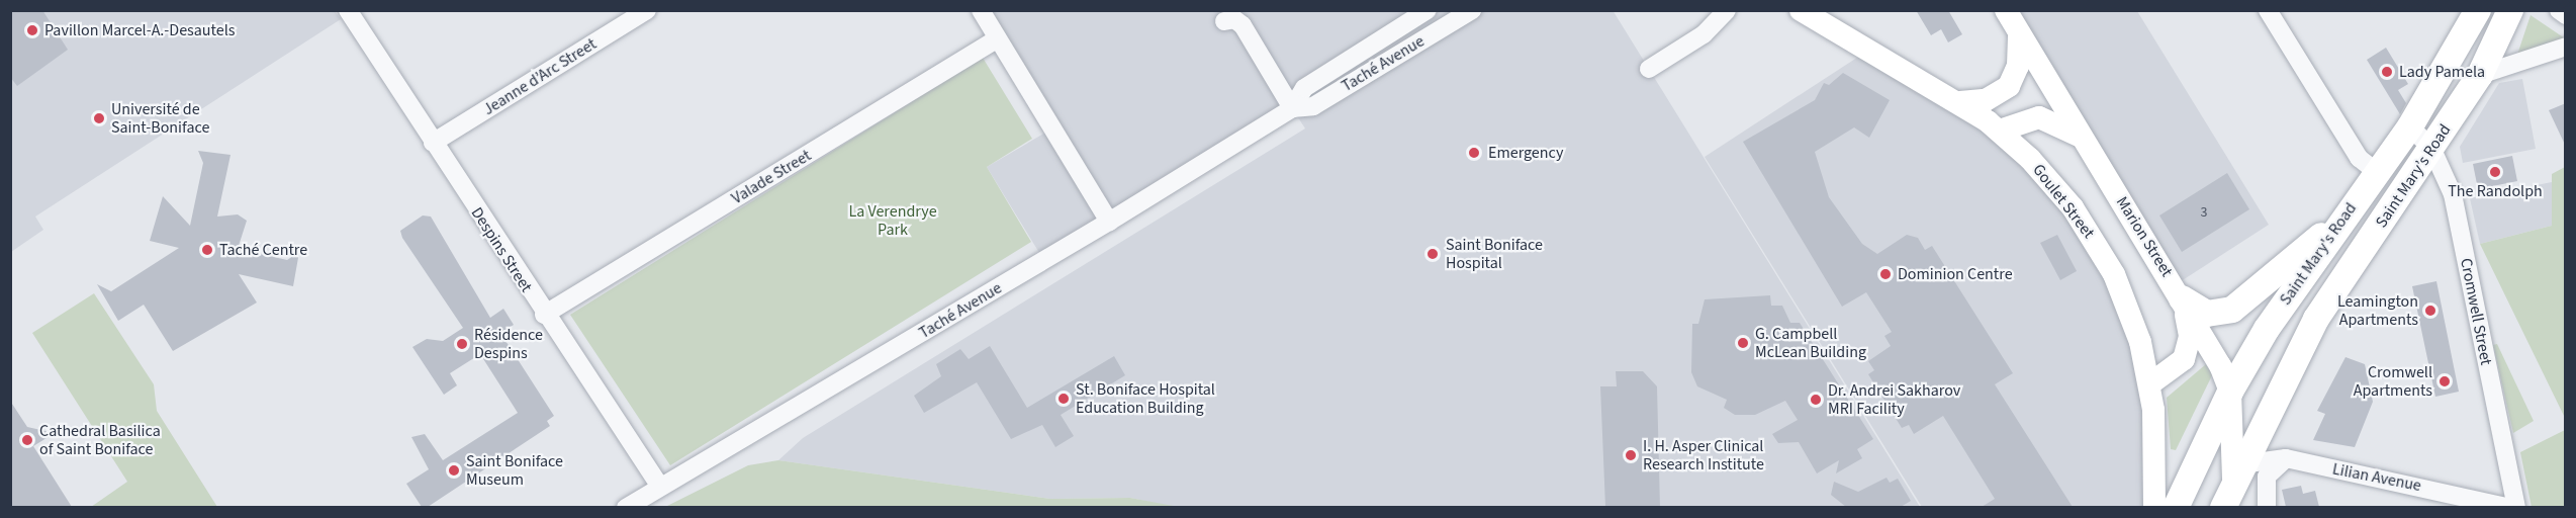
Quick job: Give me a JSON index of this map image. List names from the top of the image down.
{
  "streets": {
    "highway": ["Saint Mary’s Road", "Saint Mary's Road"],
    "main road": ["Goulet Street", "Marion Street"],
    "street": [
      "Taché Avenue",
      "Jeanne d’Arc Street",
      "Valade Street",
      "Despins Street",
      "Cromwell Street",
      "Lilian Avenue"
    ]
  },
  "crossings": [
    ["Taché Avenue", "Despins Street"],
    ["Jeanne d’Arc Street", "Despins Street"],
    ["Saint Mary’s Road", "Saint Mary's Road"],
    ["Saint Mary’s Road", "Cromwell Street"],
    ["Valade Street", "Despins Street"],
    ["Marion Street", "Saint Mary's Road"],
    ["Marion Street", "Lilian Avenue"],
    ["Saint Mary's Road", "Cromwell Street"],
    ["Saint Mary's Road", "Lilian Avenue"]
  ],
  "parks": ["La Verendrye Park"],
  "places": [
    "Pavillon Marcel-A.-Desautels",
    "Lady Pamela",
    "Université de Saint-Boniface",
    "Emergency",
    "The Randolph",
    "Taché Centre",
    "Saint Boniface Hospital",
    "Dominion Centre",
    "Leamington Apartments",
    "G. Campbell McLean Building",
    "Résidence Despins",
    "Cromwell Apartments",
    "St. Boniface Hospital Education Building",
    "Dr. Andrei Sakharov MRI Facility",
    "Cathedral Basilica of Saint Boniface",
    "I. H. Asper Clinical Research Institute",
    "Saint Boniface Museum"
  ],
  "house_numbers": ["3"]
}
